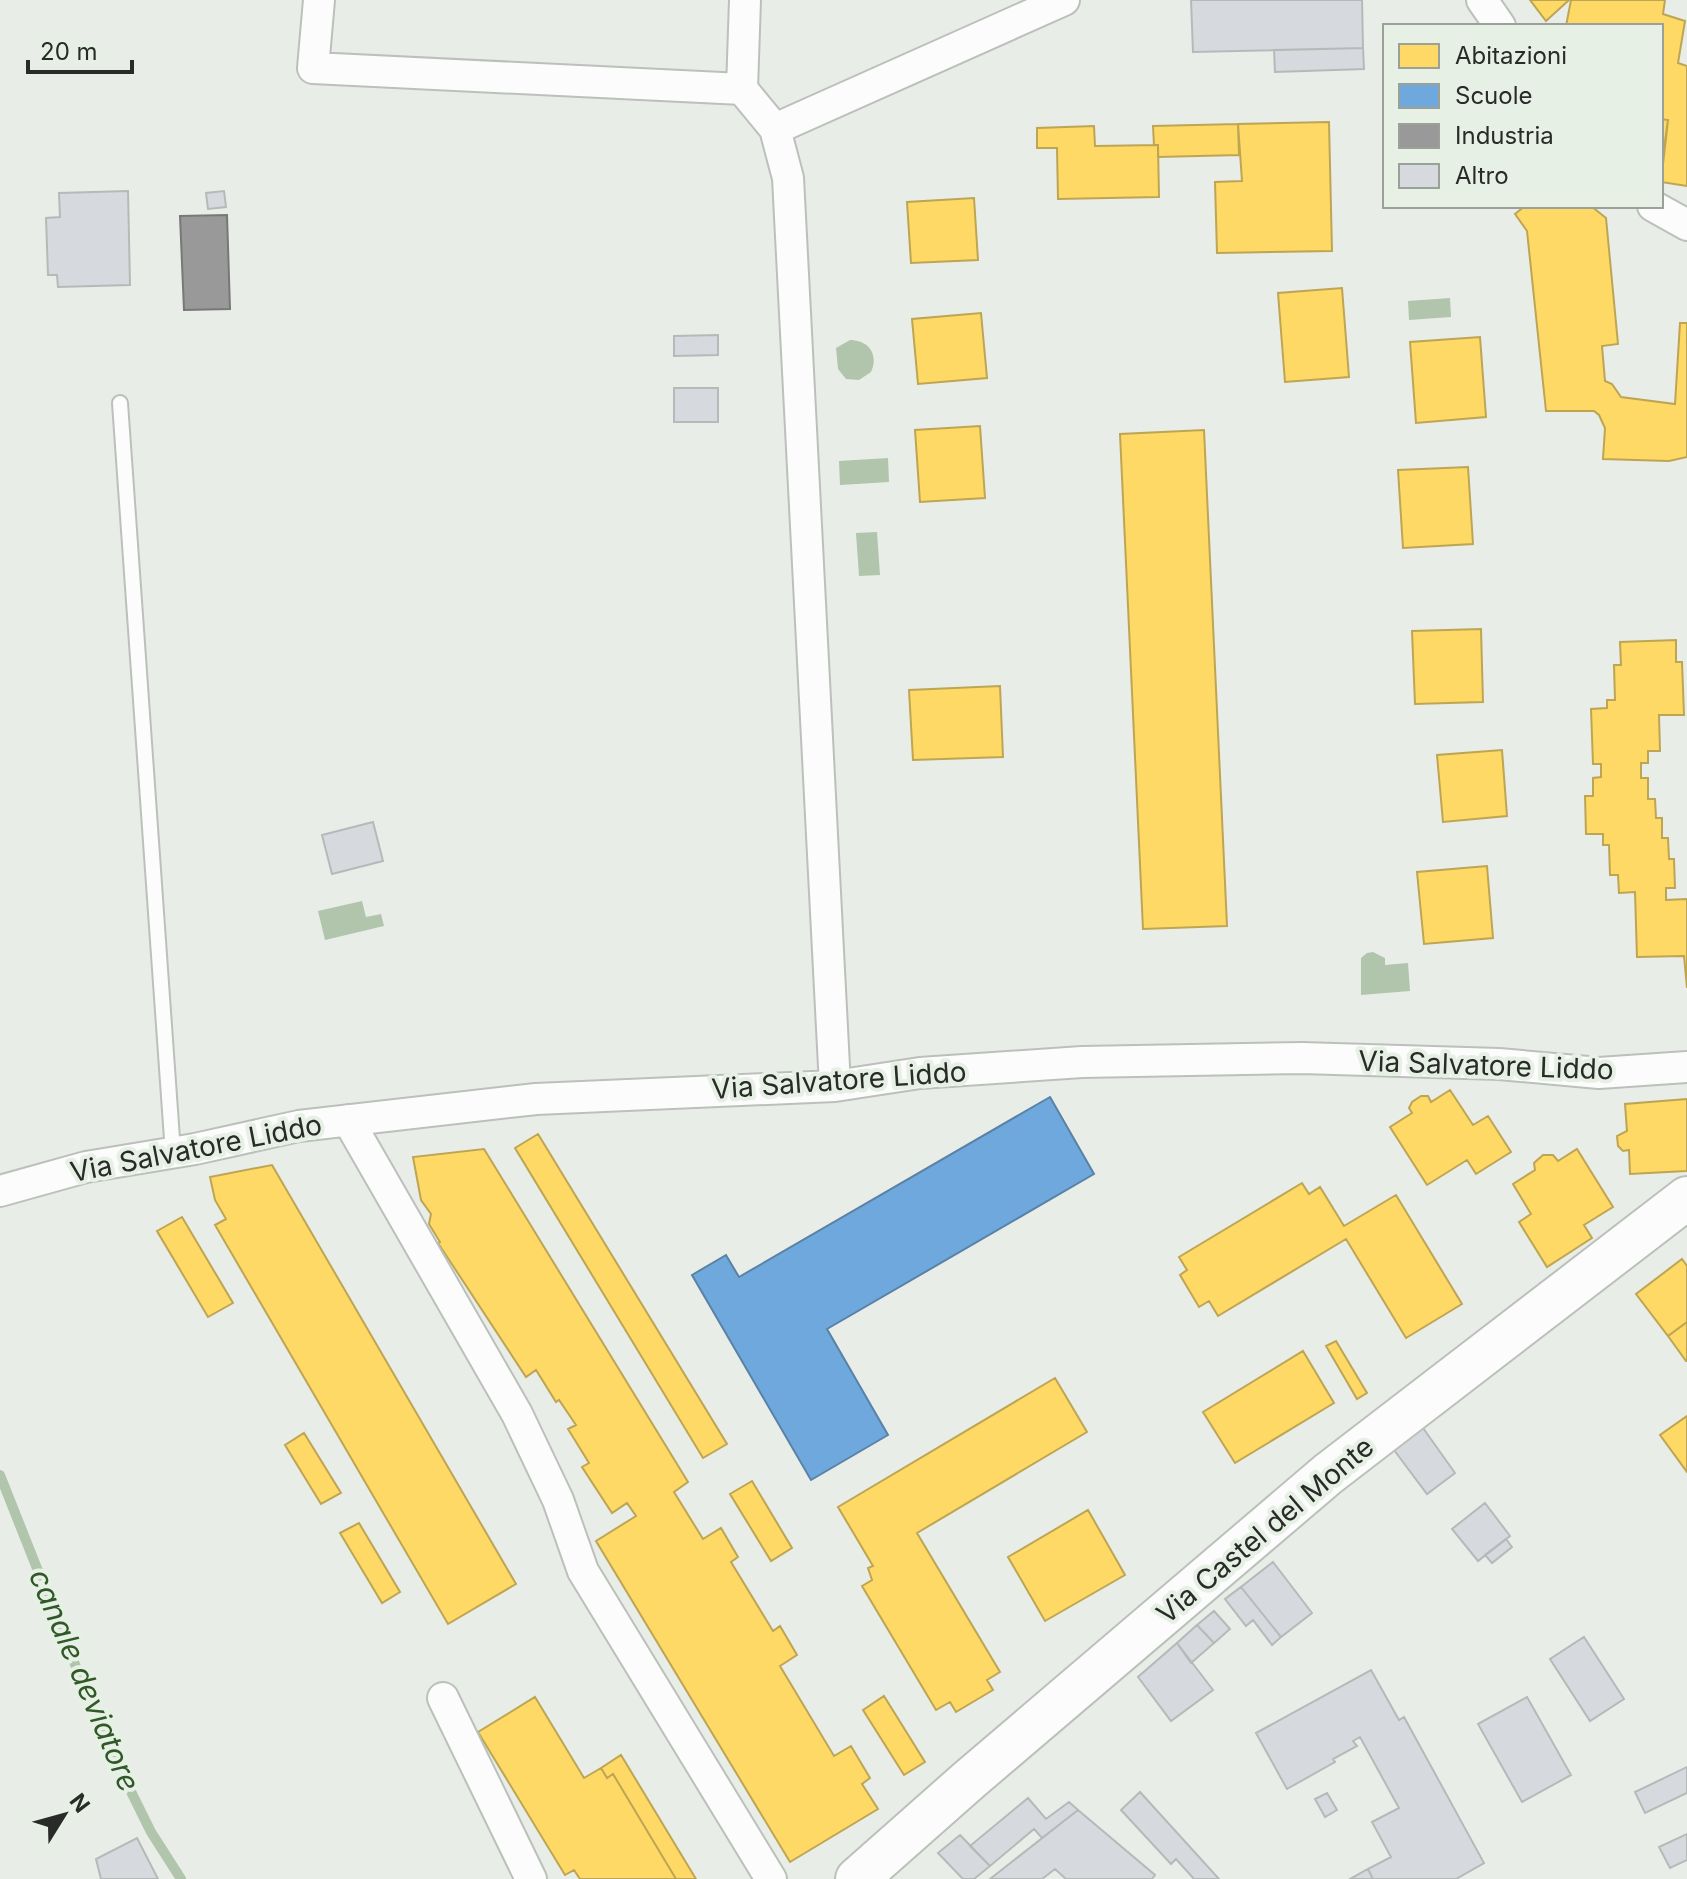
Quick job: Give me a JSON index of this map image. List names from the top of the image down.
{
  "streets": {
    "main road": ["Via Castel del Monte"],
    "street": ["Via Salvatore Liddo"]
  },
  "water": ["canale deviatore"],
  "legend": [
    "Abitazioni",
    "Scuole",
    "Industria",
    "Altro"
  ],
  "scale_bar": "20 m",
  "north": "top right"
}
